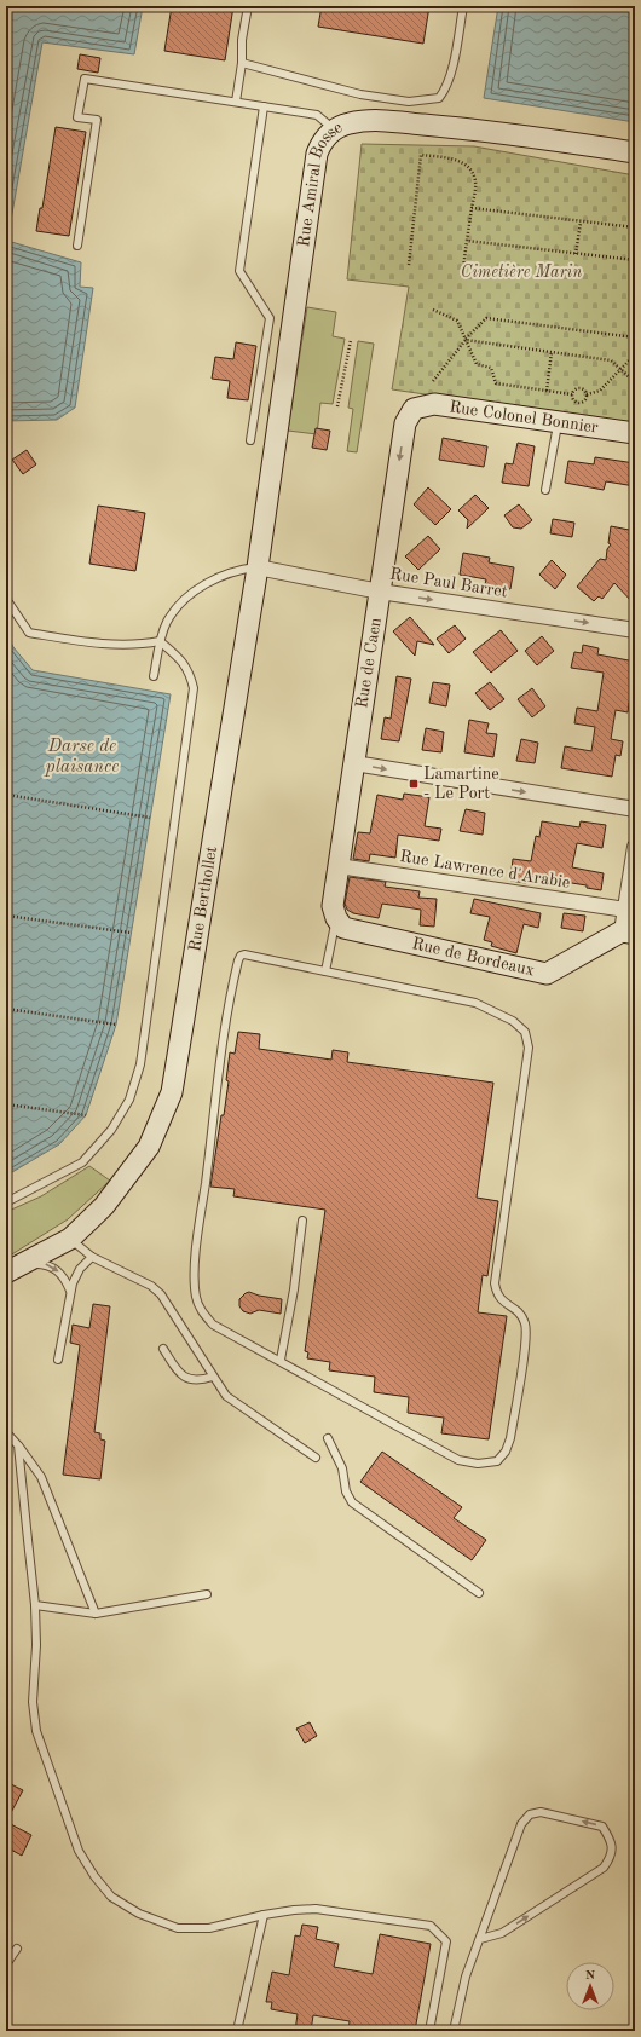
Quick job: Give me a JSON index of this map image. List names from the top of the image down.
{
  "streets": {
    "main road": [
      "Rue Amiral Bosse",
      "Rue Colonel Bonnier",
      "Rue de Caen",
      "Rue Berthollet",
      "Rue de Bordeaux"
    ],
    "street": ["Rue Paul Barret", "Rue Lawrence d'Arabie"]
  },
  "crossings": [
    ["Rue Amiral Bosse", "Rue Berthollet"],
    ["Rue Colonel Bonnier", "Rue de Caen"],
    ["Rue Paul Barret", "Rue de Caen"],
    ["Rue Paul Barret", "Rue Berthollet"],
    ["Rue de Caen", "Rue Lawrence d'Arabie"],
    ["Rue de Caen", "Rue de Bordeaux"]
  ],
  "one_way": ["Rue Paul Barret", "Rue de Caen"],
  "water": ["Darse de plaisance"],
  "parks": ["Cimetière Marin"],
  "places": {
    "transit": ["Lamartine - Le Port"]
  },
  "north": "top"
}
